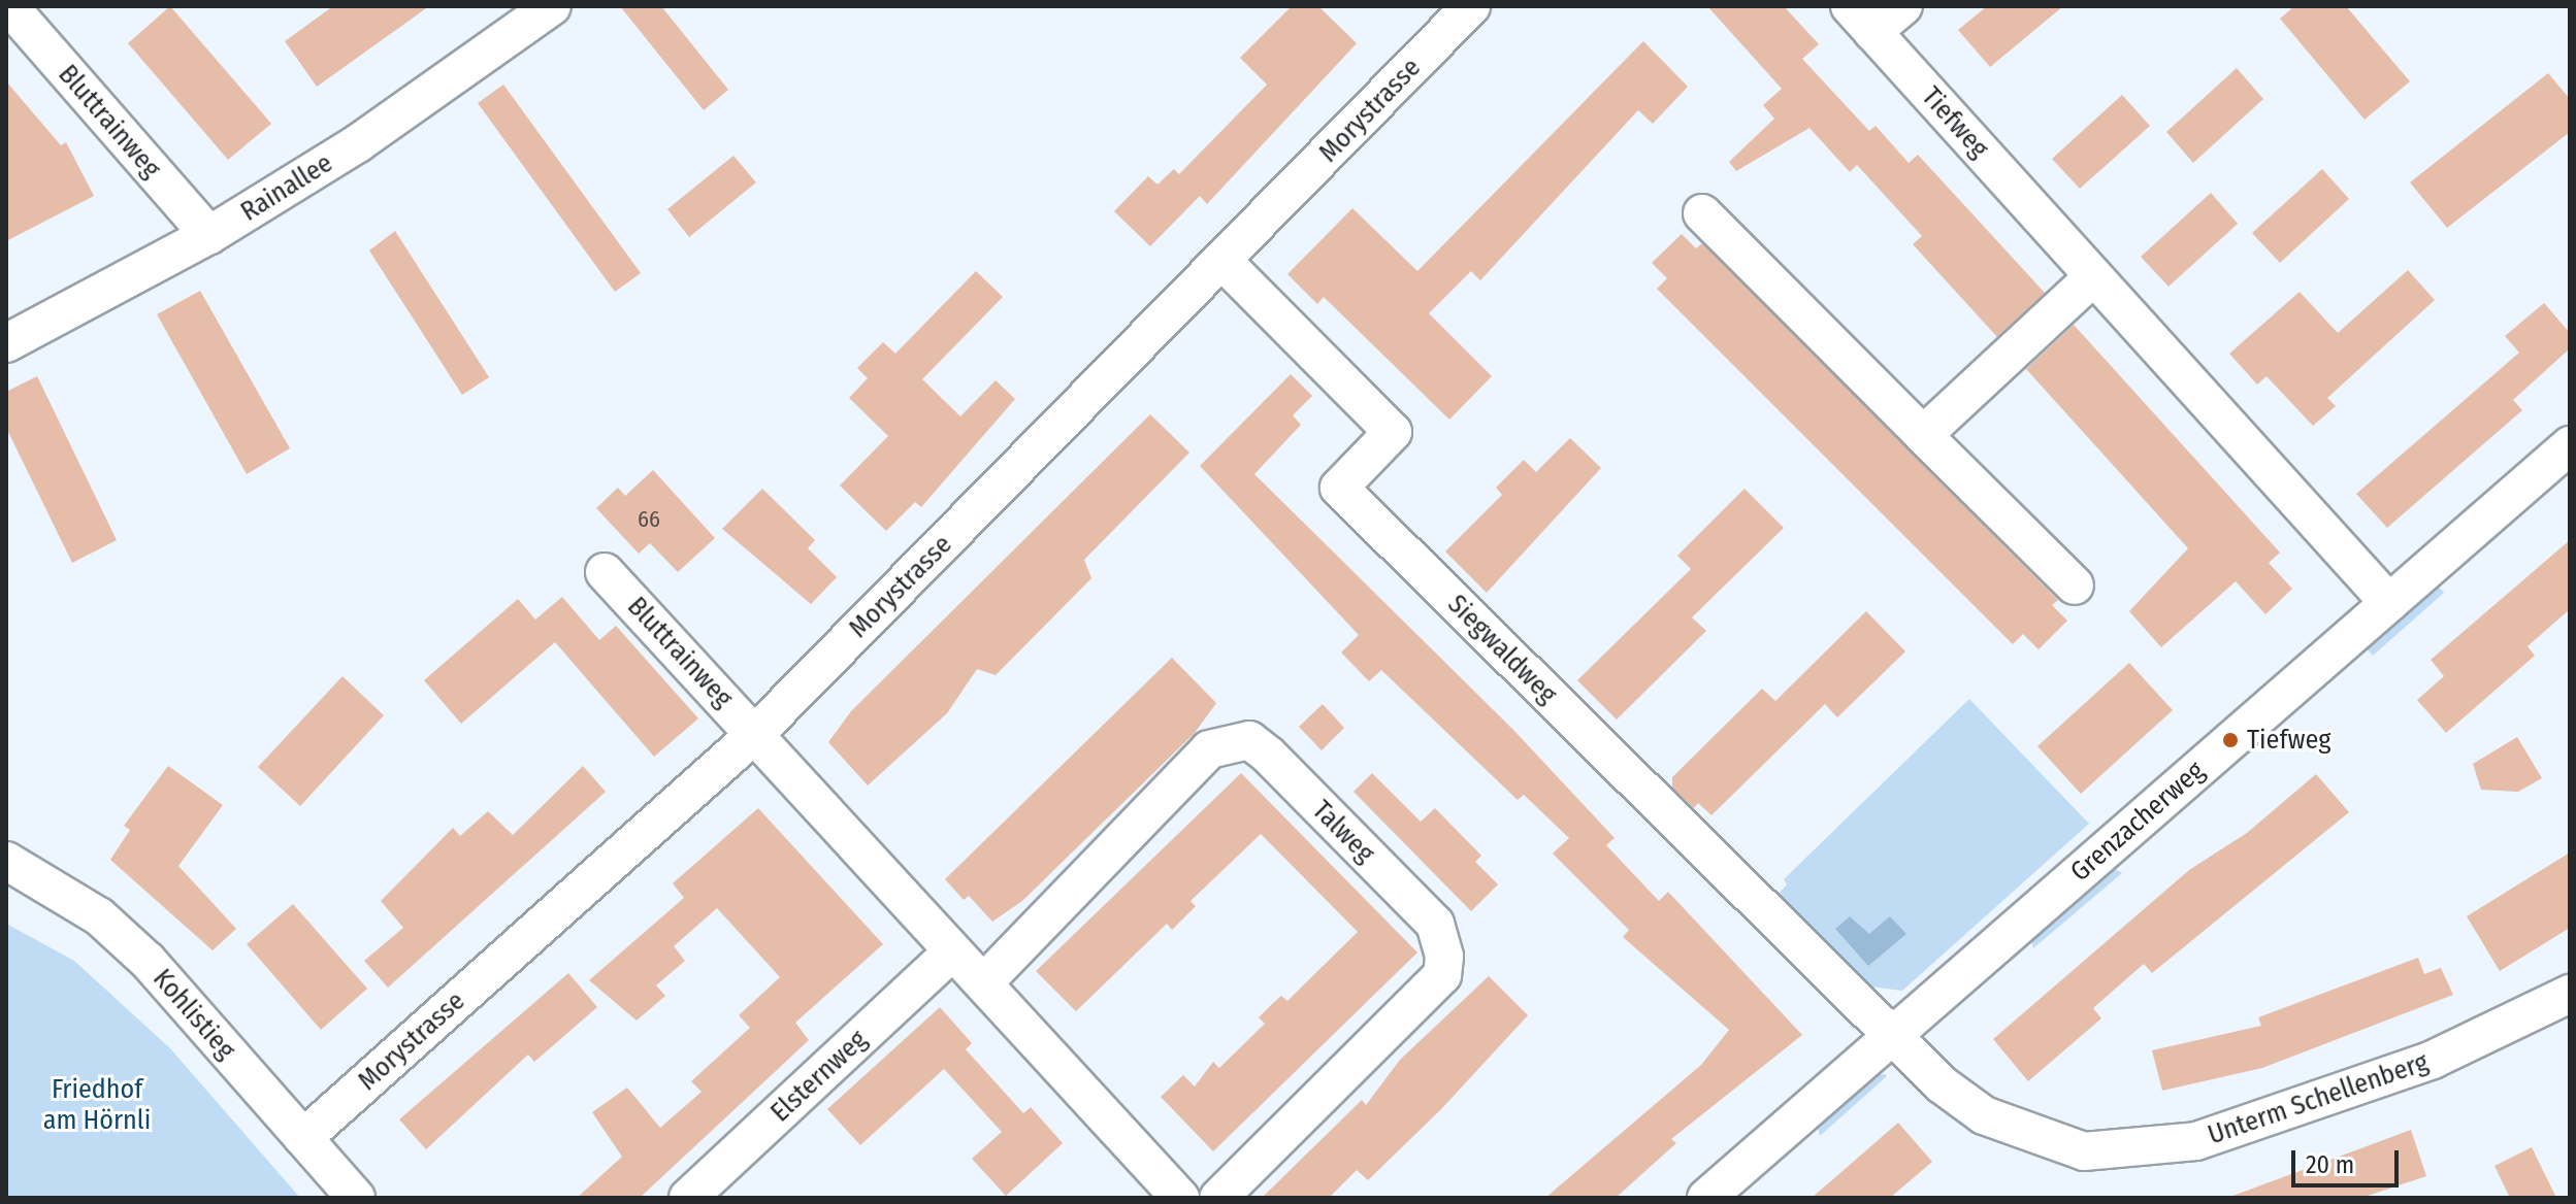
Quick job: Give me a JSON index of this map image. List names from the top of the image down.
{
  "streets": {
    "street": [
      "Morystrasse",
      "Bluttrainweg",
      "Tiefweg",
      "Rainallee",
      "Siegwaldweg",
      "Grenzacherweg",
      "Talweg",
      "Kohlistieg",
      "Elsternweg",
      "Unterm Schellenberg"
    ]
  },
  "crossings": [
    ["Morystrasse", "Bluttrainweg"],
    ["Morystrasse", "Siegwaldweg"],
    ["Morystrasse", "Kohlistieg"],
    ["Bluttrainweg", "Rainallee"],
    ["Tiefweg", "Grenzacherweg"],
    ["Siegwaldweg", "Grenzacherweg"],
    ["Siegwaldweg", "Unterm Schellenberg"],
    ["Grenzacherweg", "Unterm Schellenberg"]
  ],
  "parks": ["Friedhof am Hörnli"],
  "places": ["Tiefweg"],
  "house_numbers": ["66"],
  "scale_bar": "20 m"
}
